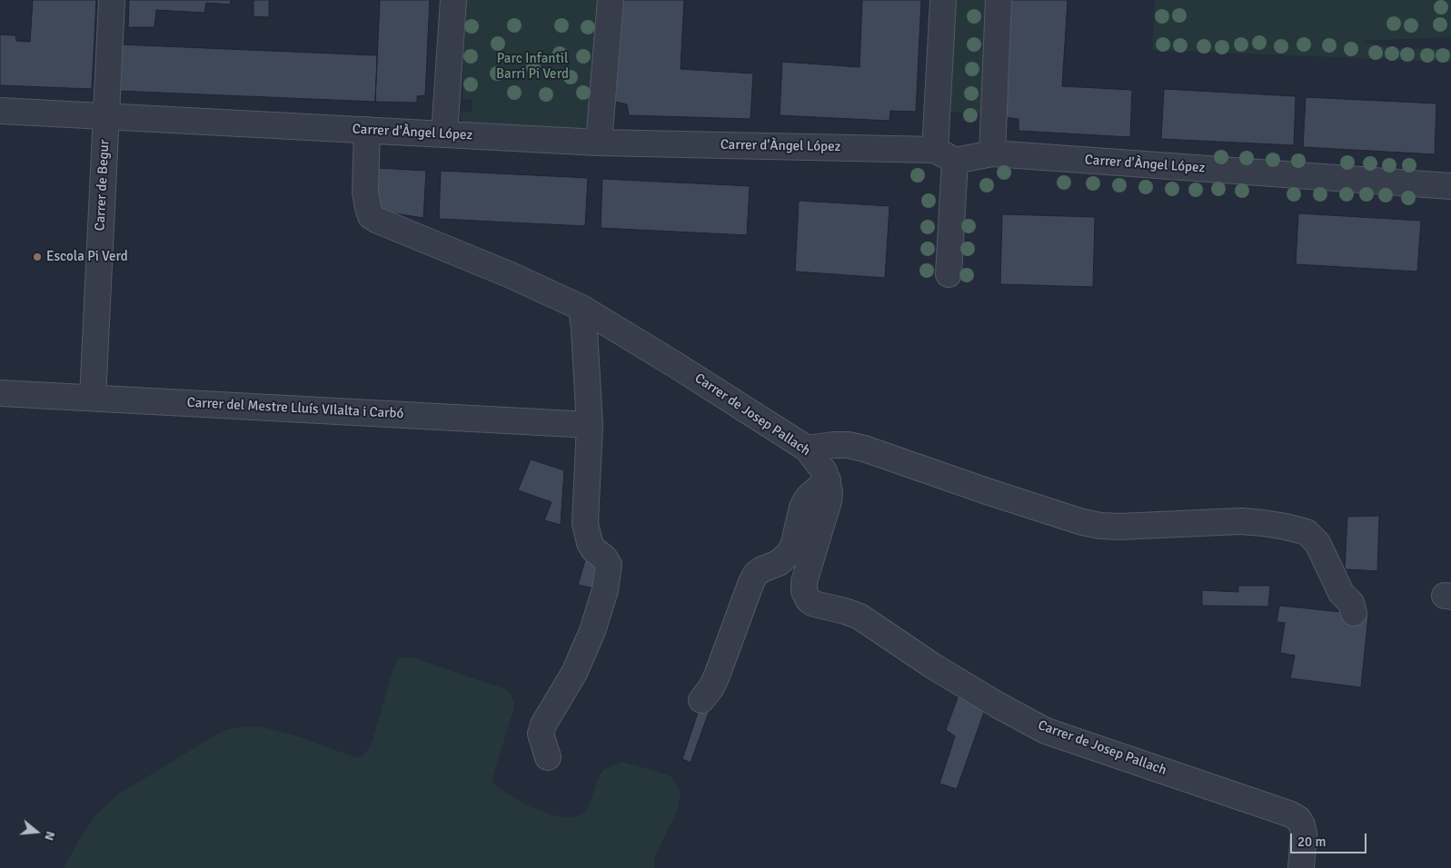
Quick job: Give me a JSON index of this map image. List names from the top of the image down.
{
  "streets": {
    "street": [
      "Carrer d'Àngel López",
      "Carrer de Begur",
      "Carrer del Mestre Lluís VIlalta i Carbó",
      "Carrer de Josep Pallach"
    ]
  },
  "crossings": [
    ["Carrer d'Àngel López", "Carrer de Begur"],
    ["Carrer d'Àngel López", "Carrer de Josep Pallach"],
    ["Carrer de Begur", "Carrer del Mestre Lluís VIlalta i Carbó"]
  ],
  "parks": ["Parc Infantil Barri Pi Verd"],
  "places": ["Escola Pi Verd"],
  "scale_bar": "20 m",
  "north": "right"
}
